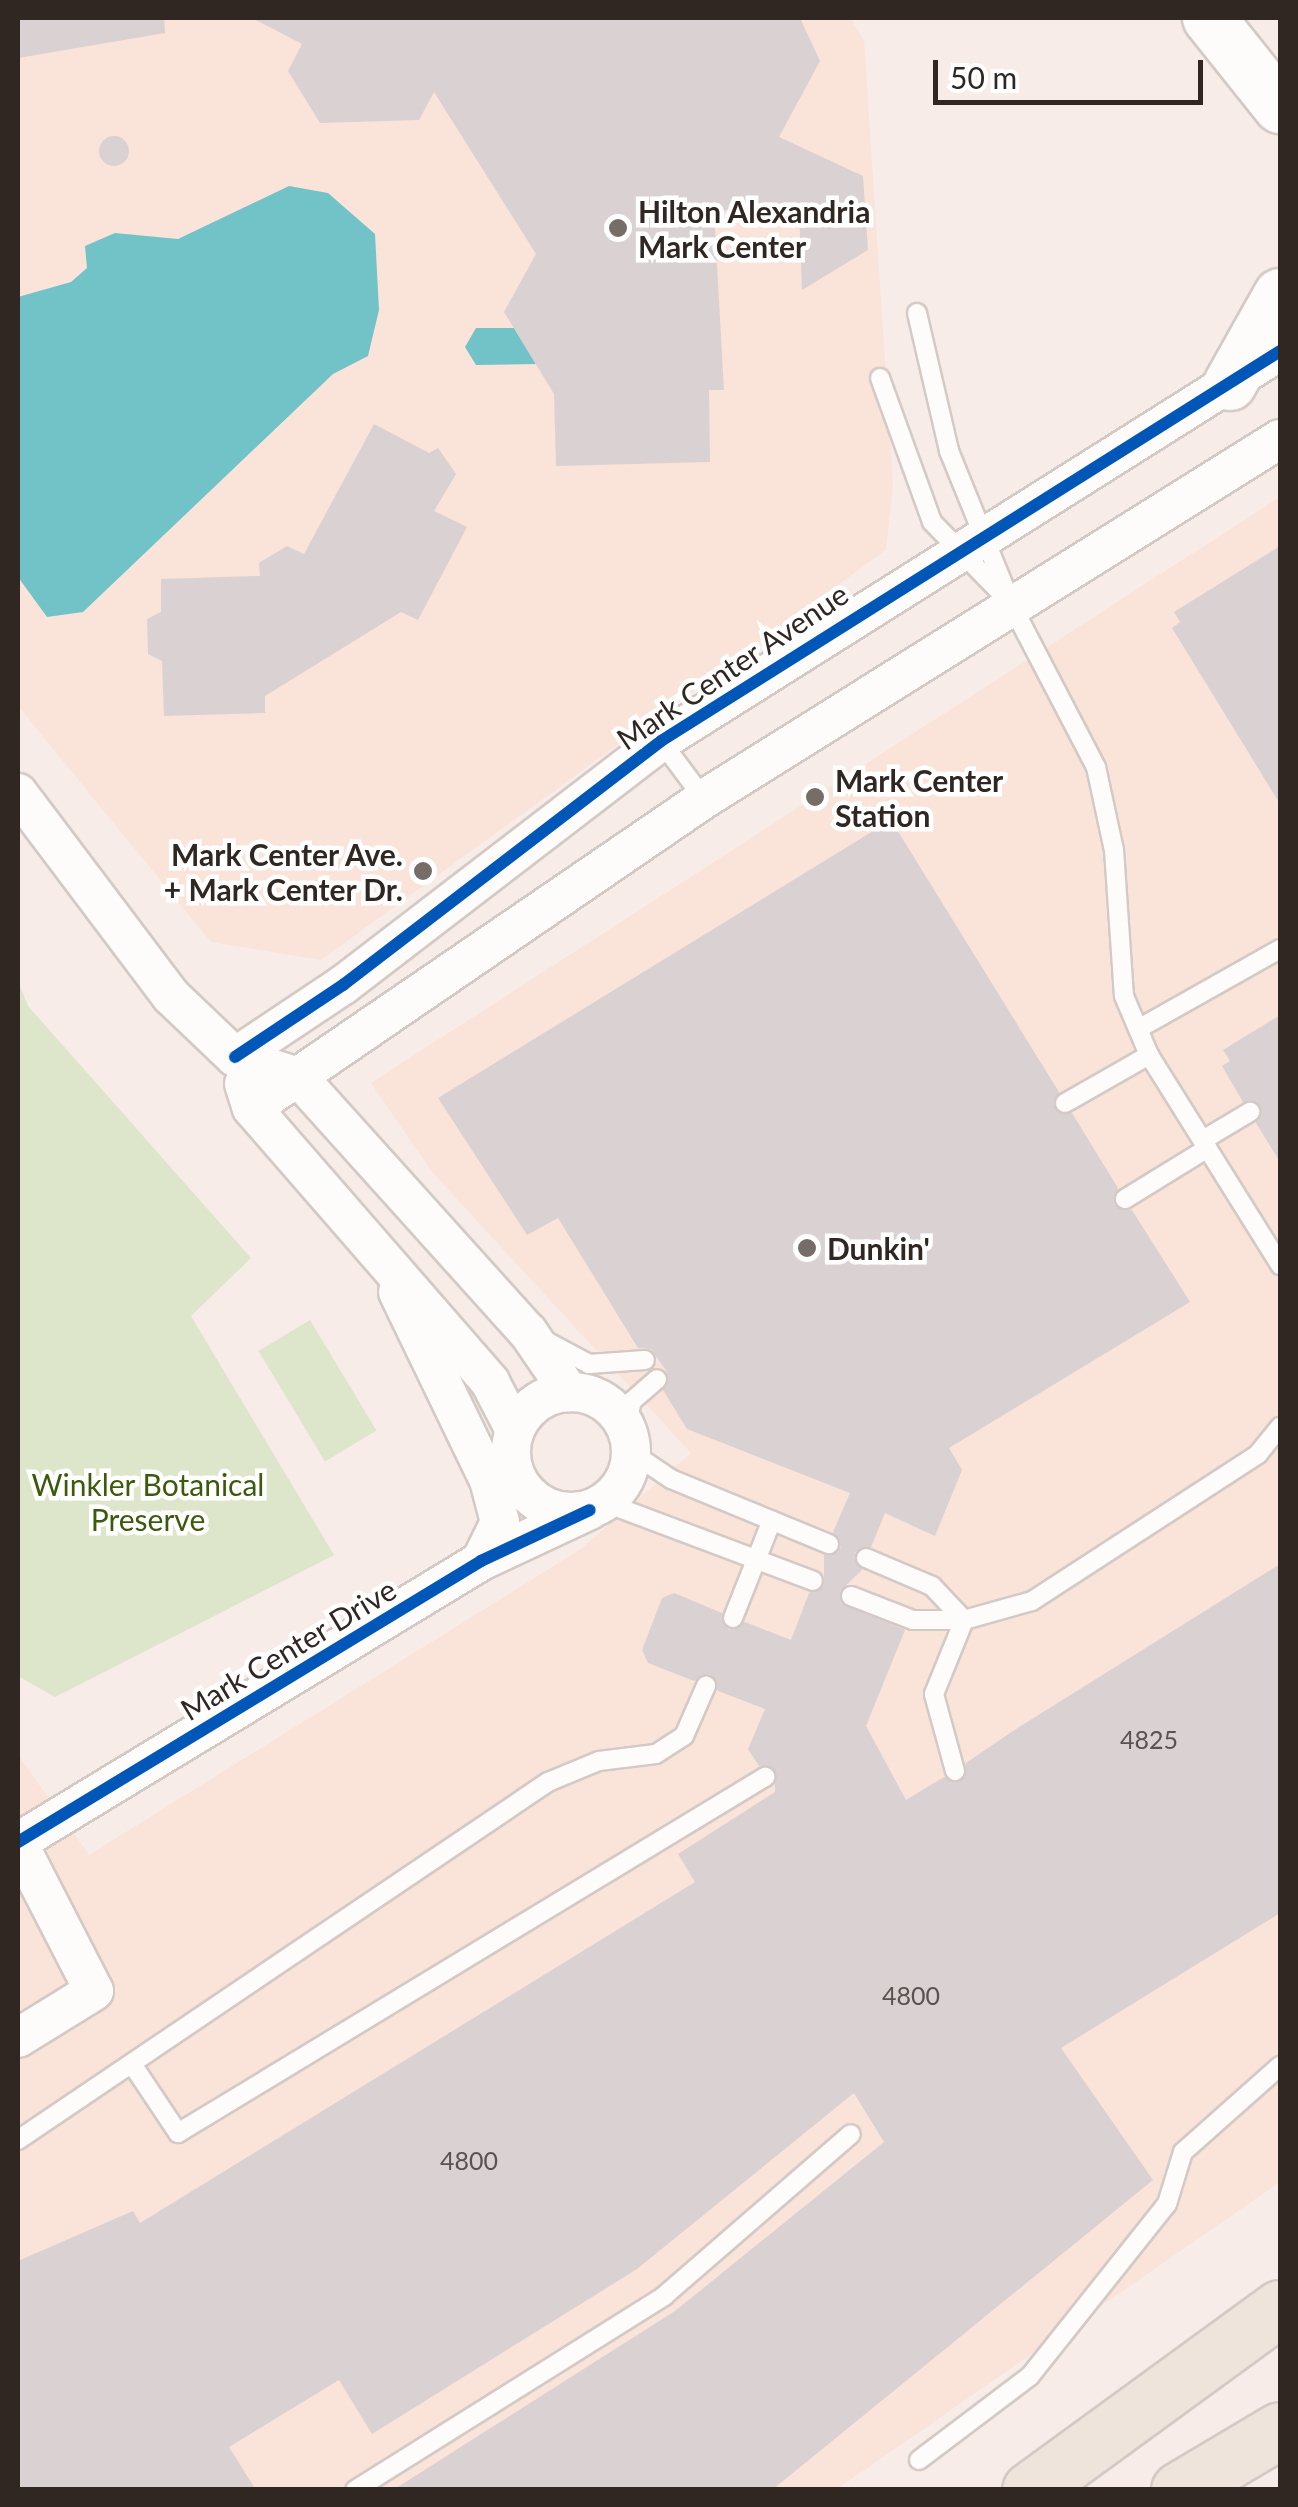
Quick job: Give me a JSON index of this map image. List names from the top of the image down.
{
  "streets": {
    "street": ["Mark Center Avenue", "Mark Center Drive"]
  },
  "parks": ["Winkler Botanical Preserve"],
  "places": [
    "Hilton Alexandria Mark Center",
    "Mark Center Station",
    "Mark Center Ave. + Mark Center Dr.",
    "Dunkin'"
  ],
  "house_numbers": ["4825", "4800", "4800"],
  "scale_bar": "50 m"
}
